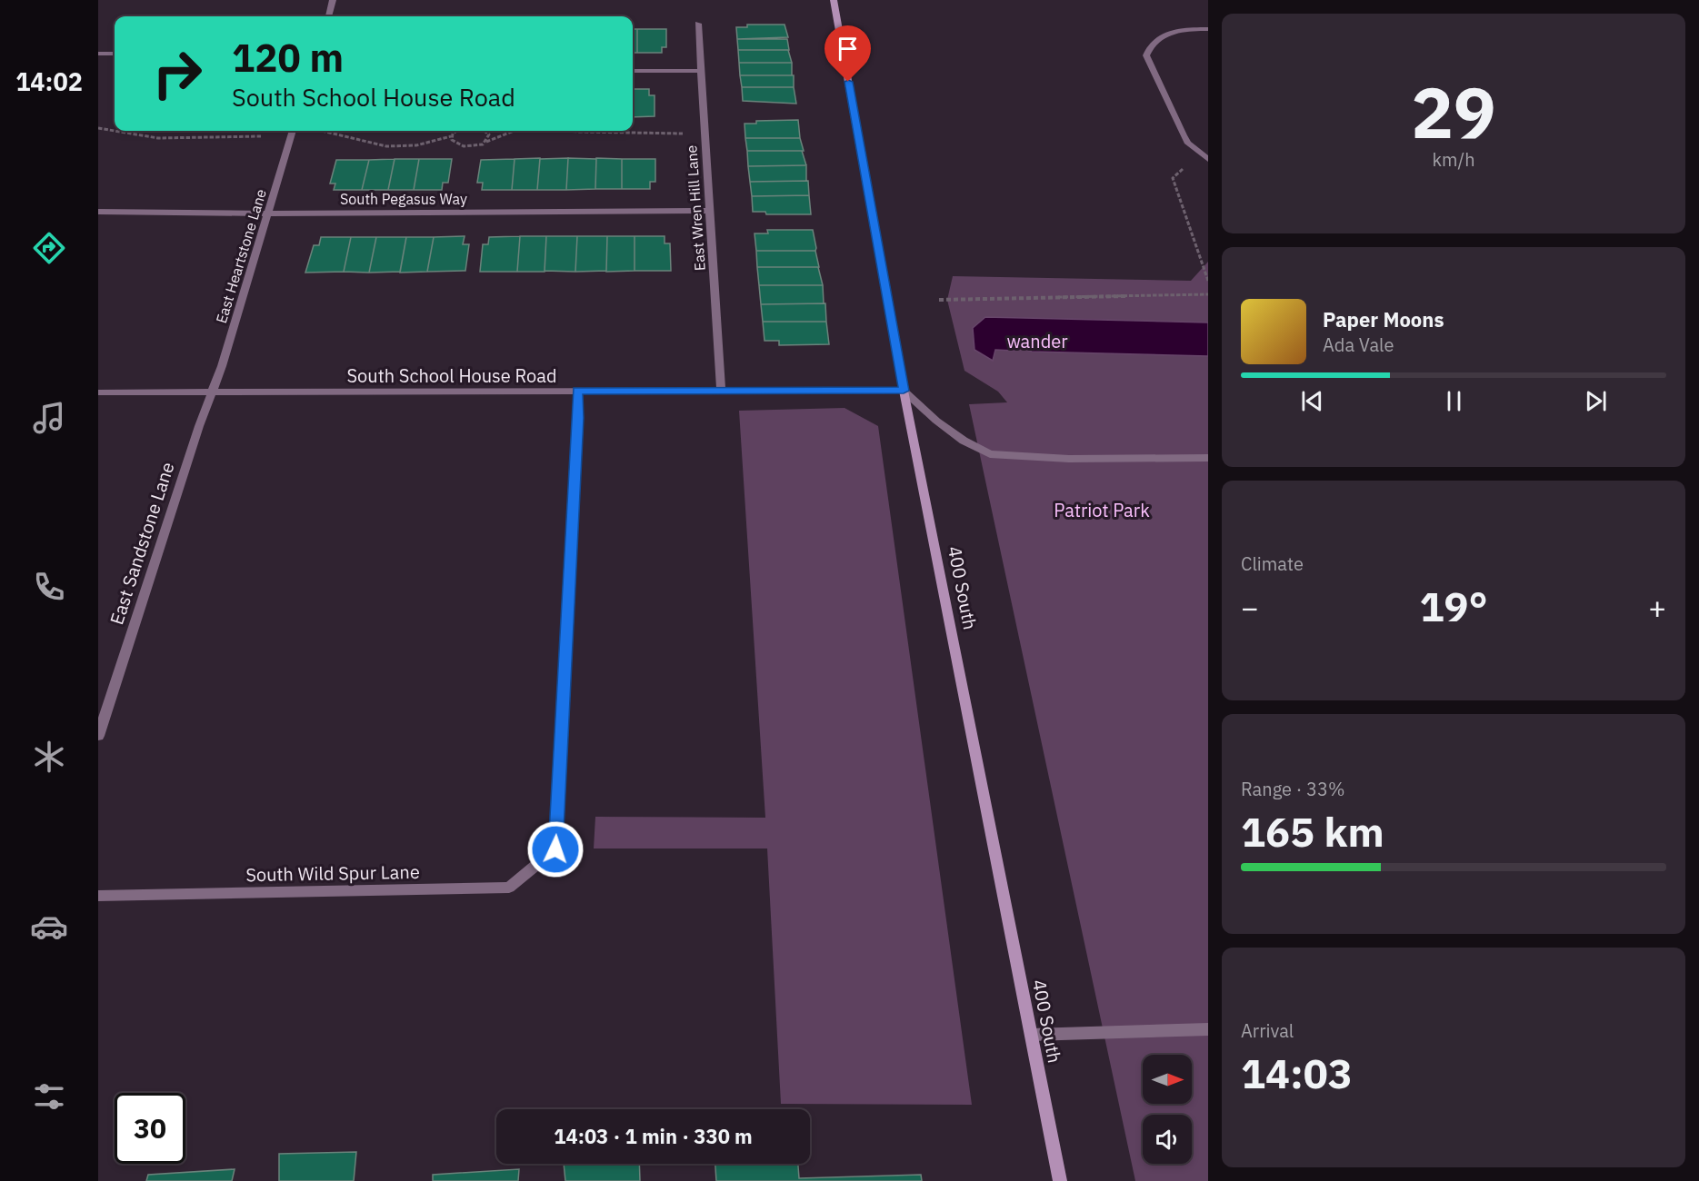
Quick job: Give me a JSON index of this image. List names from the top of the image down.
{
  "streets": {
    "street": [
      "South Pegasus Way",
      "East Wren Hill Lane",
      "East Heartstone Lane",
      "South School House Road",
      "East Sandstone Lane",
      "400 South",
      "South Wild Spur Lane"
    ]
  },
  "crossings": [
    ["South Pegasus Way", "East Wren Hill Lane"],
    ["South Pegasus Way", "East Heartstone Lane"],
    ["East Wren Hill Lane", "South School House Road"],
    ["East Heartstone Lane", "South School House Road"],
    ["East Heartstone Lane", "East Sandstone Lane"],
    ["South School House Road", "East Sandstone Lane"],
    ["South School House Road", "400 South"],
    ["South School House Road", "South Wild Spur Lane"]
  ],
  "parks": ["wander", "Patriot Park"],
  "north": "right",
  "page": {
    "tabs": "14:02",
    "tile": [
      ["29", "km/h"],
      "Climate",
      ["Range · 33%", "165 km"],
      ["Arrival", "14:03"]
    ],
    "turn": ["120 m", "South School House Road"],
    "song": ["Paper Moons", "Ada Vale"],
    "heat": ["−", "19°", "+"],
    "limit": "30",
    "trip": "14:03 · 1 min · 330 m"
  }
}
